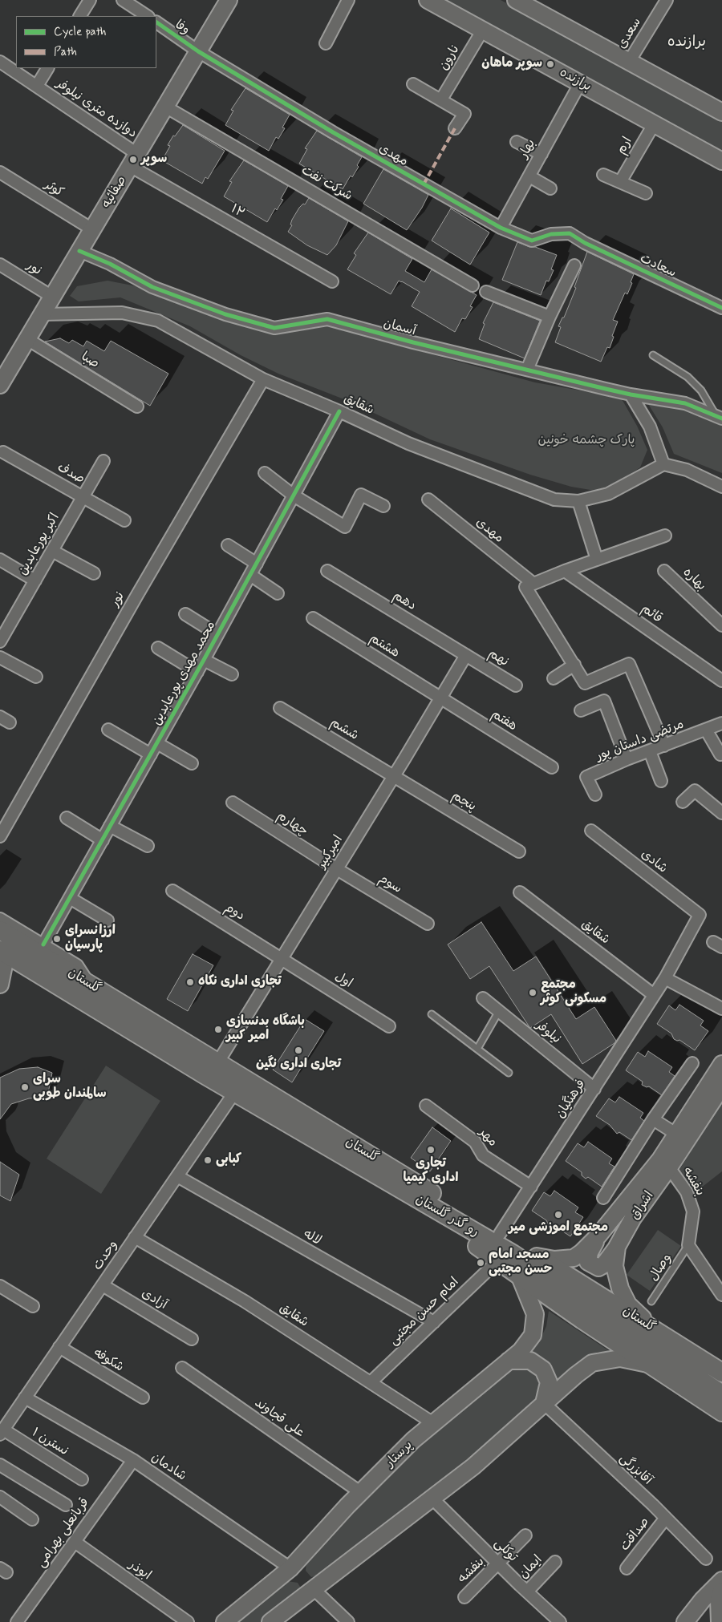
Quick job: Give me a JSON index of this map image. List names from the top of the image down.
{
  "streets": {
    "main road": [
      "برازنده",
      "صفائیه",
      "گلستان",
      "اشراق",
      "رو گذر گلستان",
      "پرستار"
    ],
    "street": [
      "وفا",
      "سعدی",
      "نارون",
      "دوازده متری نیلوفر",
      "ارم",
      "بهار",
      "مهدی",
      "شرکت نفت",
      "کوثر",
      "۱۲",
      "سعادت",
      "نور",
      "آسمان",
      "صبا",
      "شقایق",
      "صدف",
      "اکبر پورعابدین",
      "بهاره",
      "دهم",
      "قائم",
      "هشتم",
      "نهم",
      "محمد مهدی پورعابدین",
      "هفتم",
      "ششم",
      "مرتضی داستان پور",
      "پنجم",
      "چهارم",
      "امیرکبیر",
      "شادی",
      "سوم",
      "دوم",
      "اول",
      "نیلوفر",
      "فرهنگیان",
      "مهر",
      "بنفشه",
      "لاله",
      "وحدت",
      "آزادی",
      "امام حسن مجتبی",
      "شکوفه",
      "علی قجاوند",
      "نسترن ۱",
      "شادمان",
      "آقابزرگی",
      "قربانعلی بهرامی",
      "صداقت",
      "توکلی",
      "ایمان",
      "ابوذر"
    ],
    "lane": ["وصال"]
  },
  "crossings": [
    ["وفا", "مهدی"],
    ["وفا", "صفائیه"],
    ["نارون", "برازنده"],
    ["برازنده", "ارم"],
    ["برازنده", "بهار"],
    ["دوازده متری نیلوفر", "صفائیه"],
    ["دوازده متری نیلوفر", "۱۲"],
    ["بهار", "مهدی"],
    ["مهدی", "صفائیه"],
    ["مهدی", "سعادت"],
    ["شرکت نفت", "صفائیه"],
    ["کوثر", "صفائیه"],
    ["صفائیه", "۱۲"],
    ["صفائیه", "نور"],
    ["صفائیه", "آسمان"],
    ["صفائیه", "صبا"],
    ["صفائیه", "شقایق"],
    ["نور", "شقایق"],
    ["شقایق", "محمد مهدی پورعابدین"],
    ["شقایق", "فرهنگیان"],
    ["شقایق", "وحدت"],
    ["شقایق", "امام حسن مجتبی"],
    ["شقایق", "پرستار"],
    ["صدف", "اکبر پورعابدین"],
    ["دهم", "نهم"],
    ["دهم", "امیرکبیر"],
    ["هشتم", "هفتم"],
    ["هشتم", "امیرکبیر"],
    ["نهم", "امیرکبیر"],
    ["هفتم", "امیرکبیر"],
    ["ششم", "پنجم"],
    ["ششم", "امیرکبیر"],
    ["پنجم", "امیرکبیر"],
    ["چهارم", "امیرکبیر"],
    ["چهارم", "سوم"],
    ["امیرکبیر", "سوم"],
    ["امیرکبیر", "دوم"],
    ["امیرکبیر", "اول"],
    ["امیرکبیر", "گلستان"],
    ["شادی", "فرهنگیان"],
    ["دوم", "اول"],
    ["گلستان", "فرهنگیان"],
    ["گلستان", "اشراق"],
    ["گلستان", "رو گذر گلستان"],
    ["گلستان", "وحدت"],
    ["نیلوفر", "فرهنگیان"],
    ["فرهنگیان", "مهر"],
    ["بنفشه", "اشراق"],
    ["بنفشه", "وصال"],
    ["بنفشه", "توکلی"],
    ["لاله", "وحدت"],
    ["لاله", "امام حسن مجتبی"],
    ["وحدت", "آزادی"],
    ["وحدت", "شکوفه"],
    ["وحدت", "نسترن ۱"],
    ["وحدت", "شادمان"],
    ["علی قجاوند", "پرستار"],
    ["پرستار", "شادمان"],
    ["شادمان", "قربانعلی بهرامی"],
    ["آقابزرگی", "صداقت"],
    ["قربانعلی بهرامی", "ابوذر"],
    ["توکلی", "ایمان"]
  ],
  "districts": ["برازنده"],
  "parks": ["پارک چشمه خونین"],
  "places": [
    "سوپر ماهان",
    "سوپر",
    "ارزانسرای پارسیان",
    "تجاری اداری نکاه",
    "مجتمع مسکونی کوثر",
    "باشگاه بدنسازی امیر کبیر",
    "تجاری اداری نگین",
    "سرای سالمندان طوبی",
    "تجاری اداری کیمیا",
    "کبابی",
    "مجتمع اموزشی میر",
    "مسجد امام حسن مجتبی"
  ],
  "legend": ["Cycle path", "Path"]
}
